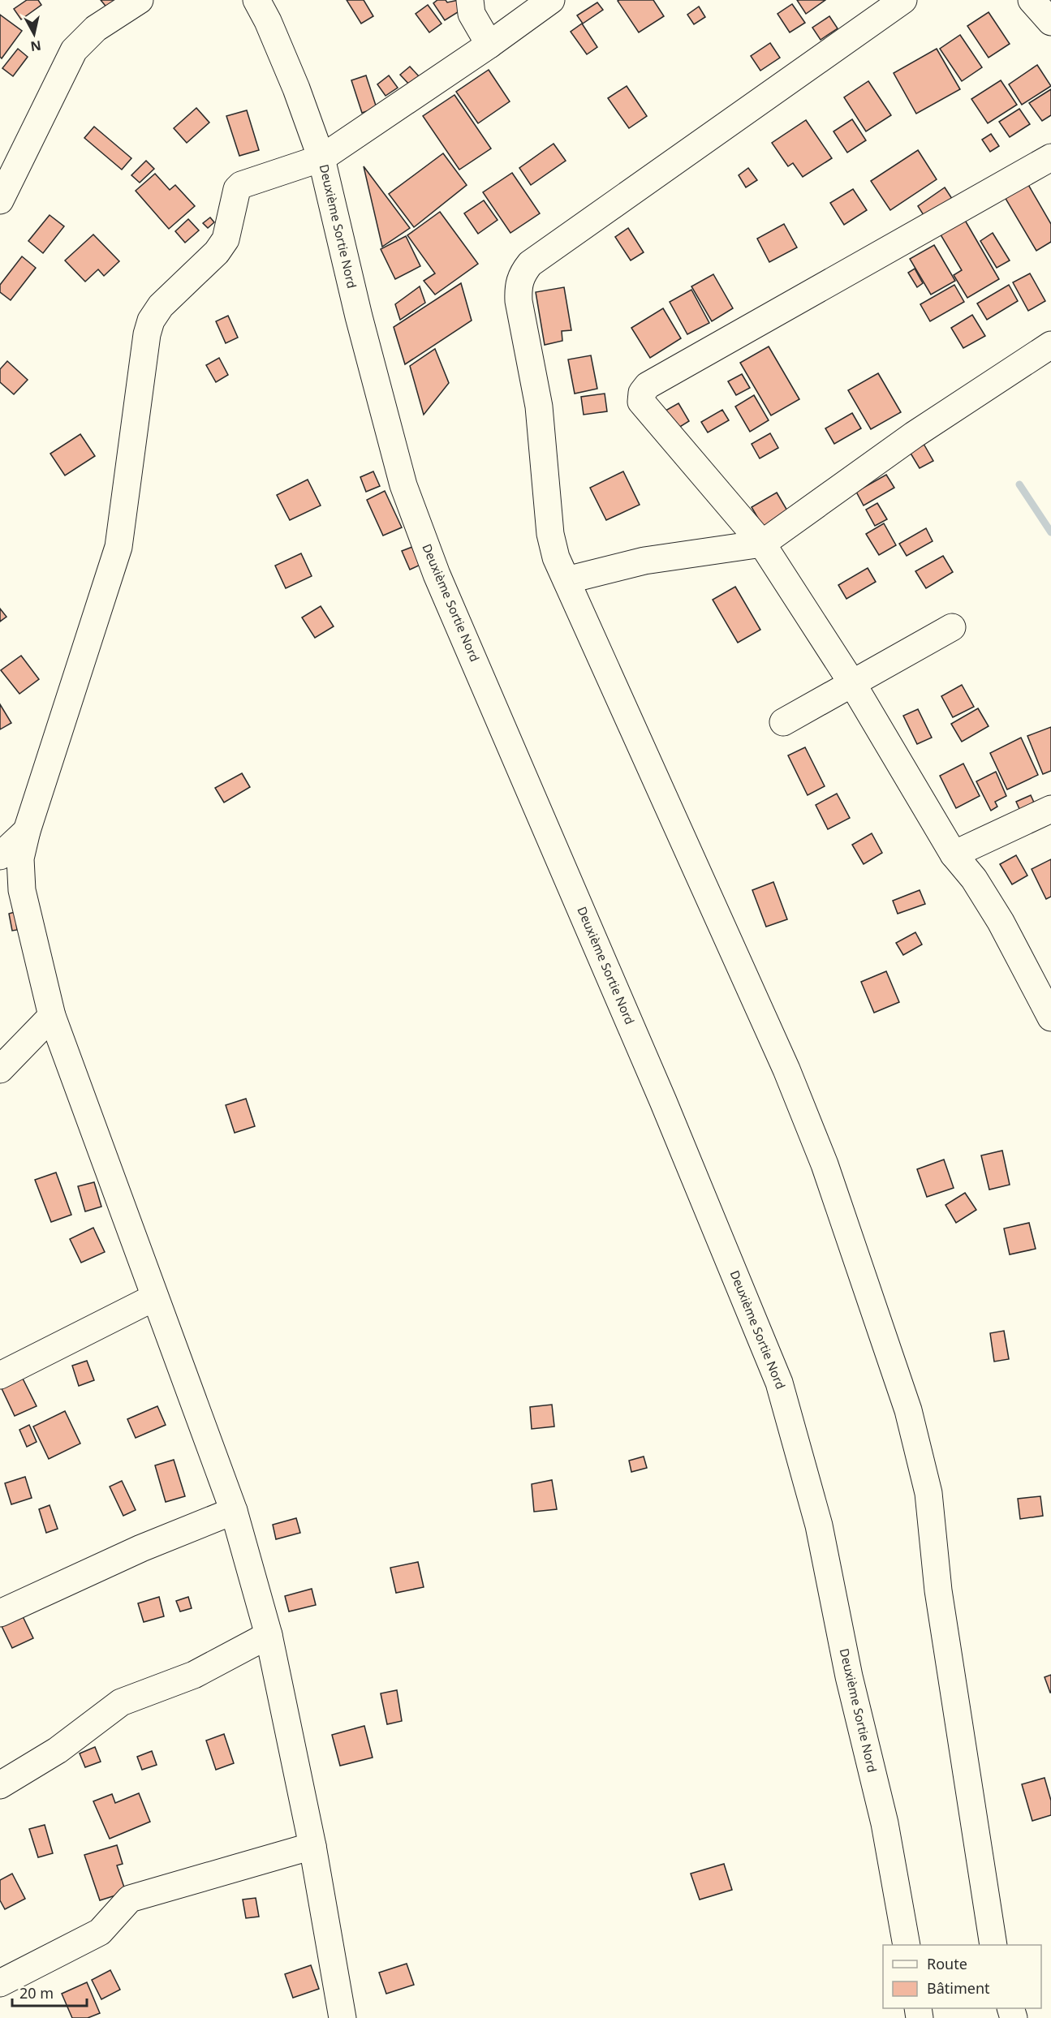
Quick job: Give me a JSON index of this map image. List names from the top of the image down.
{
  "streets": {
    "street": ["Deuxième Sortie Nord"]
  },
  "legend": ["Route", "Bâtiment"],
  "scale_bar": "20 m",
  "north": "bottom"
}
